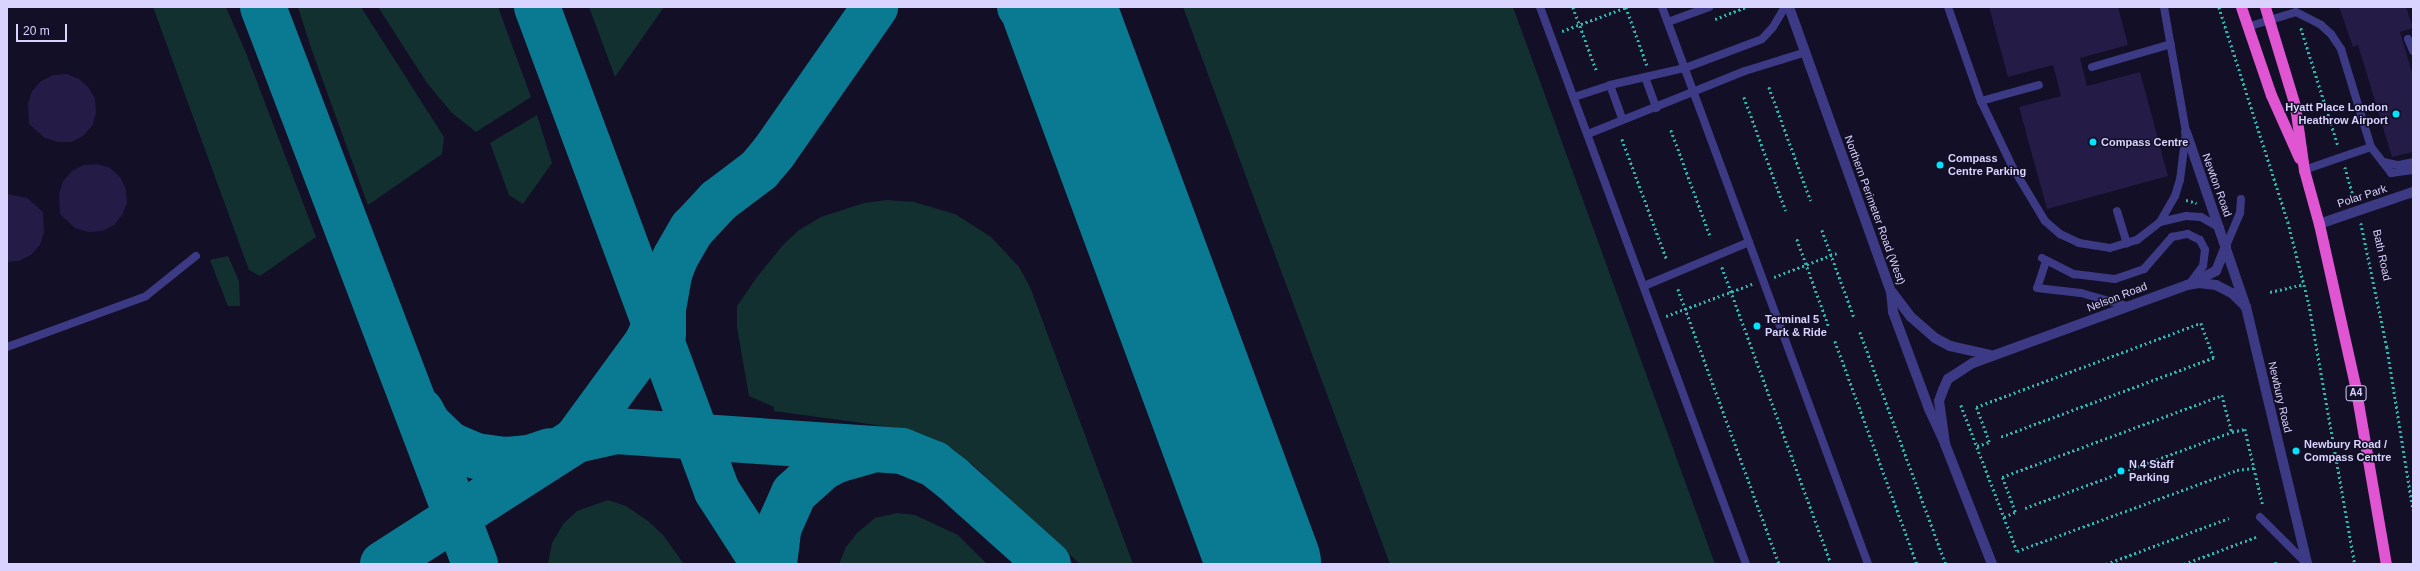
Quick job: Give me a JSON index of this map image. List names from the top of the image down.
{
  "streets": {
    "highway": ["A4"],
    "street": [
      "Newton Road",
      "Polar Park",
      "Northern Perimeter Road (West)",
      "Nelson Road",
      "Newbury Road"
    ],
    "path": ["Bath Road"]
  },
  "crossings": [
    ["Newton Road", "Nelson Road"],
    ["Newton Road", "Newbury Road"],
    ["Polar Park", "Bath Road"],
    ["Polar Park", "A4"],
    ["Northern Perimeter Road (West)", "Nelson Road"],
    ["Nelson Road", "Newbury Road"]
  ],
  "places": [
    "Hyatt Place London Heathrow Airport",
    "Compass Centre",
    "Compass Centre Parking",
    "Terminal 5 Park & Ride",
    "Newbury Road / Compass Centre",
    "N 4 Staff Parking"
  ],
  "scale_bar": "20 m"
}
